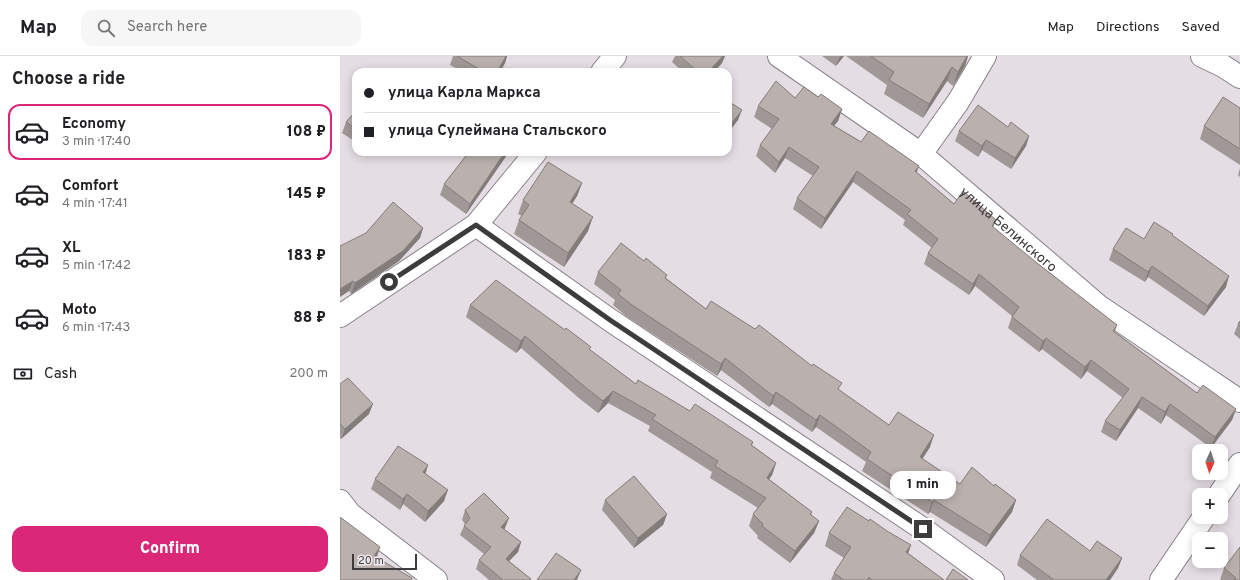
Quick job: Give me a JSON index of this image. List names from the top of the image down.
{
  "streets": {
    "street": ["улица Белинского"]
  },
  "scale_bar": "20 m",
  "north": "bottom",
  "page": {
    "header": "Map",
    "search": "Search here",
    "nav": ["Map", "Directions", "Saved"],
    "heading": "Choose a ride",
    "banner": ["улица Карла Маркса", "улица Сулеймана Стальского"],
    "list": [
      {
        "name": "Economy",
        "note": "3 min · 17:40",
        "value": "108 ₽"
      },
      {
        "name": "Comfort",
        "note": "4 min · 17:41",
        "value": "145 ₽"
      },
      {
        "name": "XL",
        "note": "5 min · 17:42",
        "value": "183 ₽"
      },
      {
        "name": "Moto",
        "note": "6 min · 17:43",
        "value": "88 ₽"
      }
    ],
    "pay": ["Cash", "200 m"],
    "map_buttons": ["+", "−"],
    "bubble": "1 min",
    "buttons": "Confirm",
    "scale": "20 m"
  }
}
